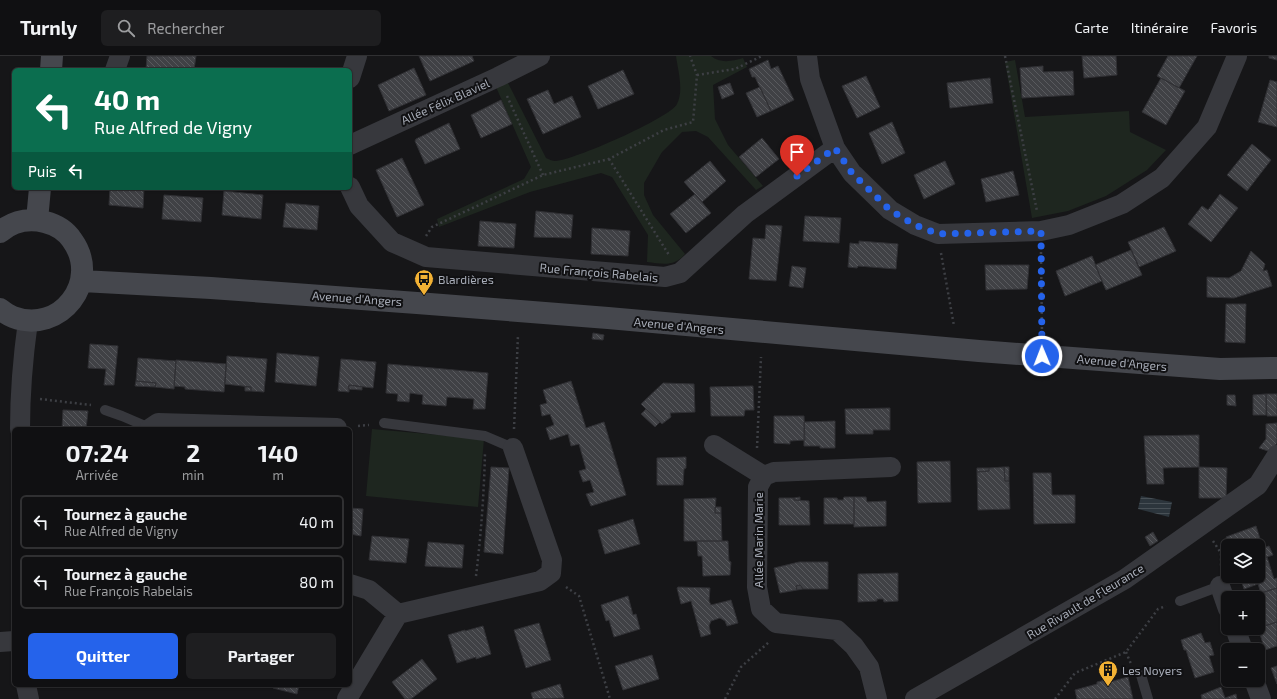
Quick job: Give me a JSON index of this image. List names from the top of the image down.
{
  "streets": {
    "street": [
      "Allée Félix Blaviel",
      "Rue François Rabelais",
      "Avenue d'Angers",
      "Allée Marin Marie",
      "Rue Rivault de Fleurance"
    ]
  },
  "places": {
    "bus stop": ["Blardières"],
    "building": ["Les Noyers"]
  },
  "page": {
    "header": "Turnly",
    "search": "Rechercher",
    "nav": ["Carte", "Itinéraire", "Favoris"],
    "turn": ["40 m", "Rue Alfred de Vigny"],
    "then": "Puis",
    "eta": [
      "07:24",
      "Arrivée",
      "2",
      "min",
      "140",
      "m"
    ],
    "list": [
      {
        "name": "Tournez à gauche",
        "note": "Rue Alfred de Vigny",
        "value": "40 m"
      },
      {
        "name": "Tournez à gauche",
        "note": "Rue François Rabelais",
        "value": "80 m"
      }
    ],
    "map_buttons": ["+", "−"],
    "buttons": ["Quitter", "Partager"]
  }
}
